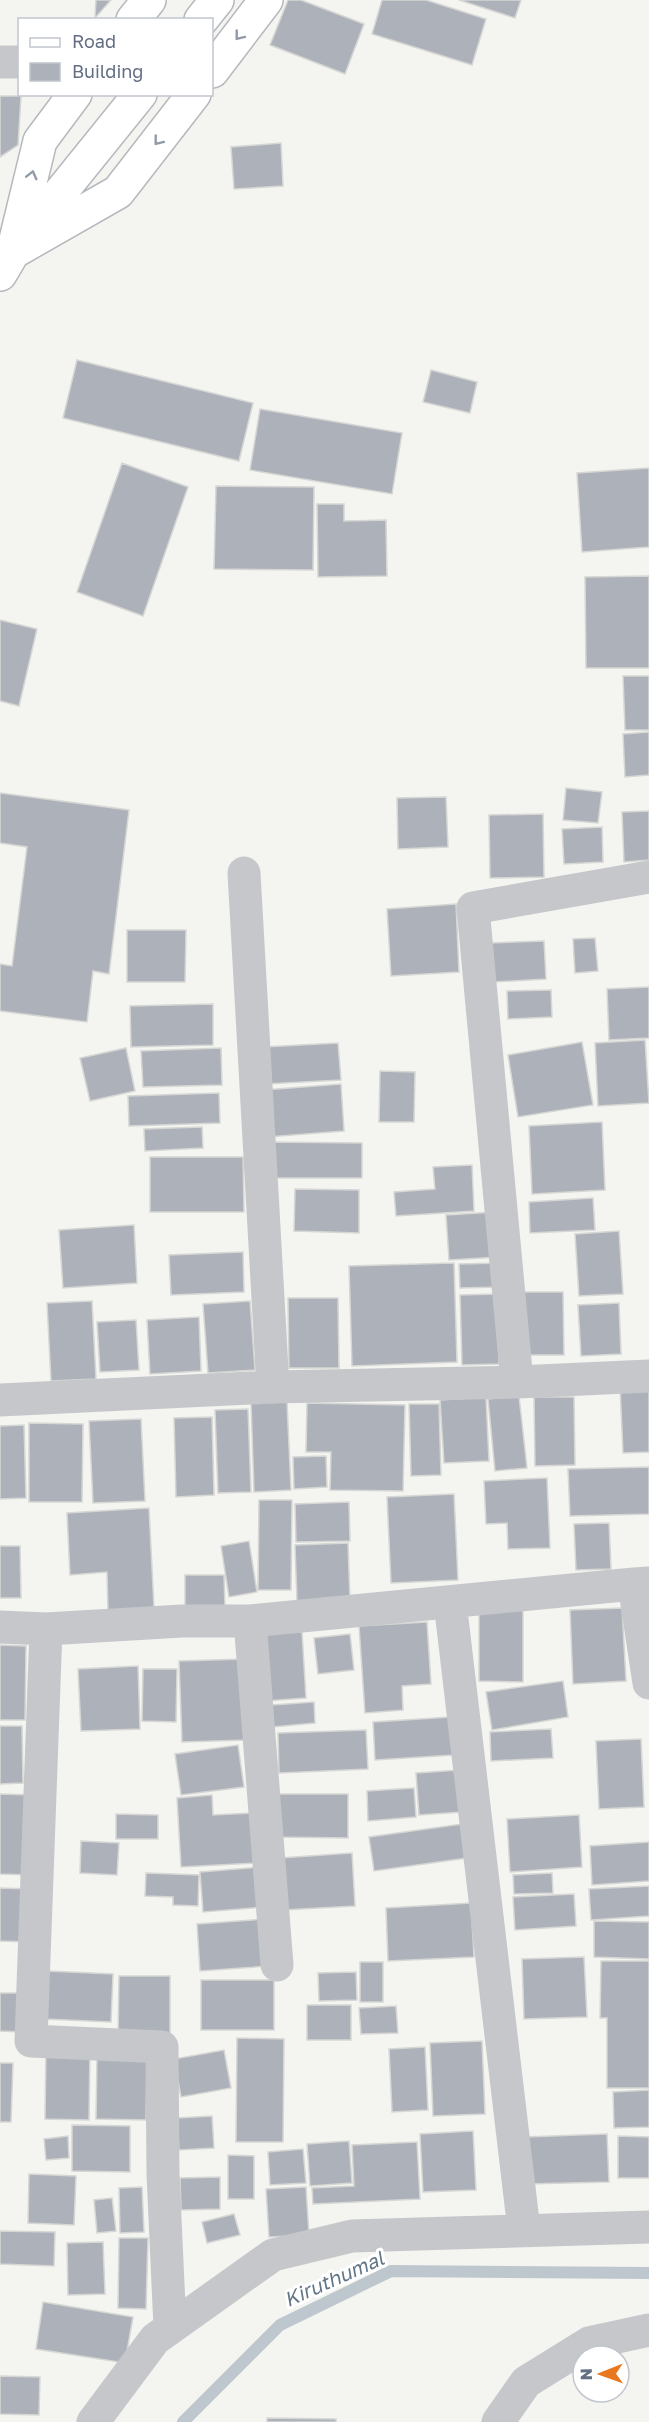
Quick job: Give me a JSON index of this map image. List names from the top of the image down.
{
  "water": ["Kiruthumal"],
  "legend": ["Road", "Building"],
  "north": "left"
}
